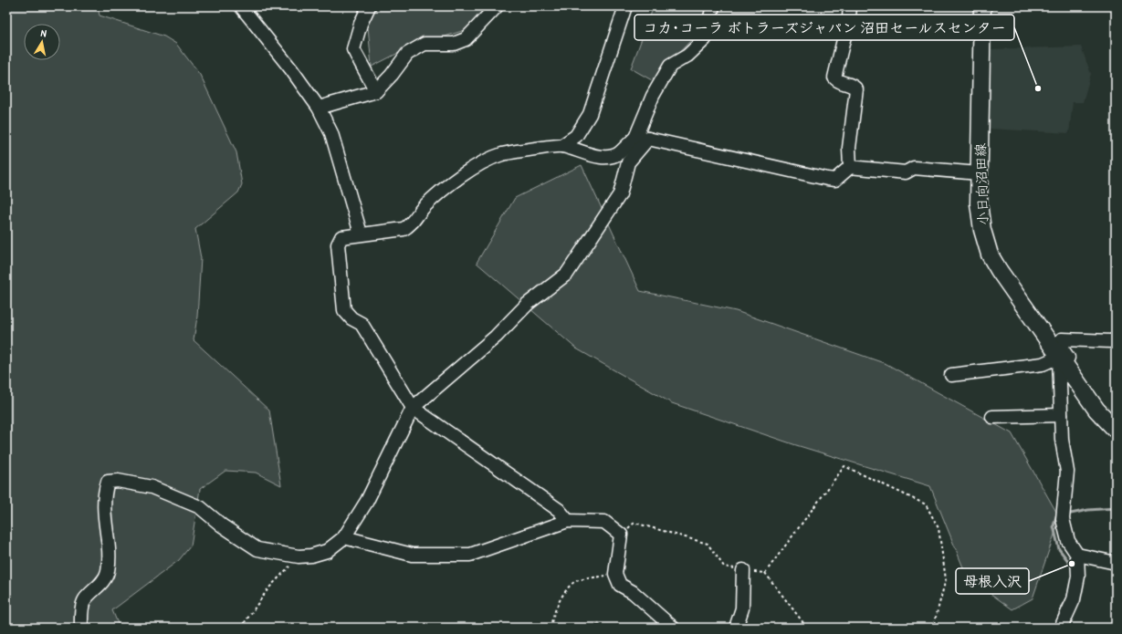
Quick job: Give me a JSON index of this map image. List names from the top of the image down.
{
  "streets": {
    "main road": ["小日向沼田線"]
  },
  "places": ["コカ･コーラ ボトラーズジャパン 沼田セールスセンター", "母根入沢"],
  "north": "top"
}
